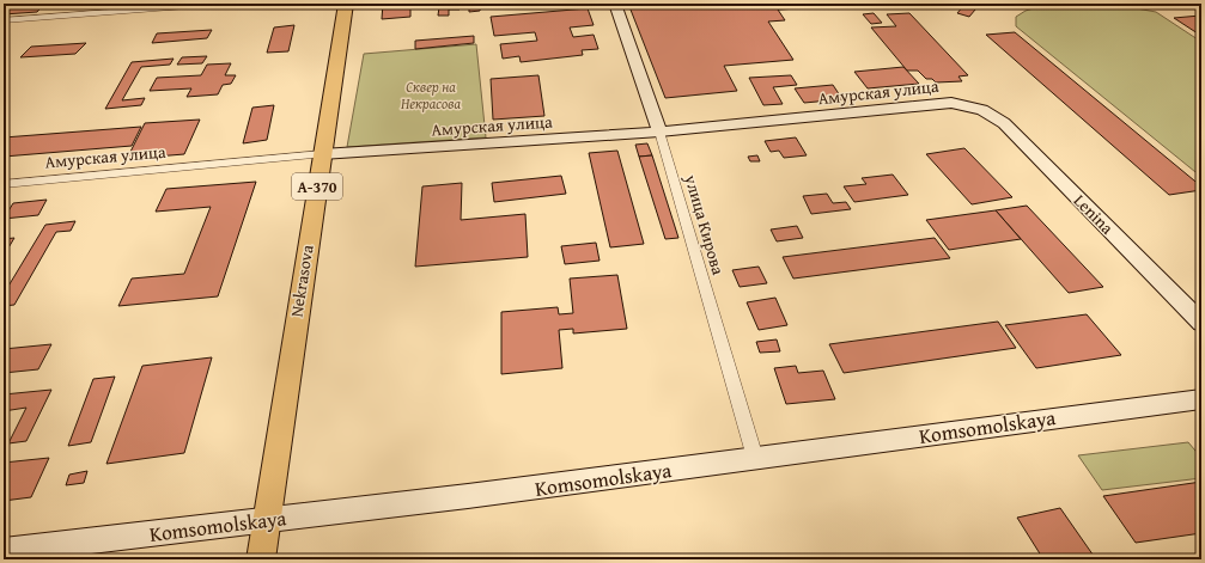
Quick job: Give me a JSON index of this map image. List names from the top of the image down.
{
  "streets": {
    "main road": [
      "Амурская улица",
      "А-370",
      "Lenina",
      "улица Кирова",
      "Nekrasova",
      "Komsomolskaya"
    ]
  },
  "crossings": [
    ["Амурская улица", "Lenina"],
    ["Амурская улица", "улица Кирова"],
    ["Амурская улица", "Nekrasova"],
    ["улица Кирова", "Komsomolskaya"],
    ["Nekrasova", "Komsomolskaya"]
  ],
  "parks": ["Сквер на Некрасова"]
}
